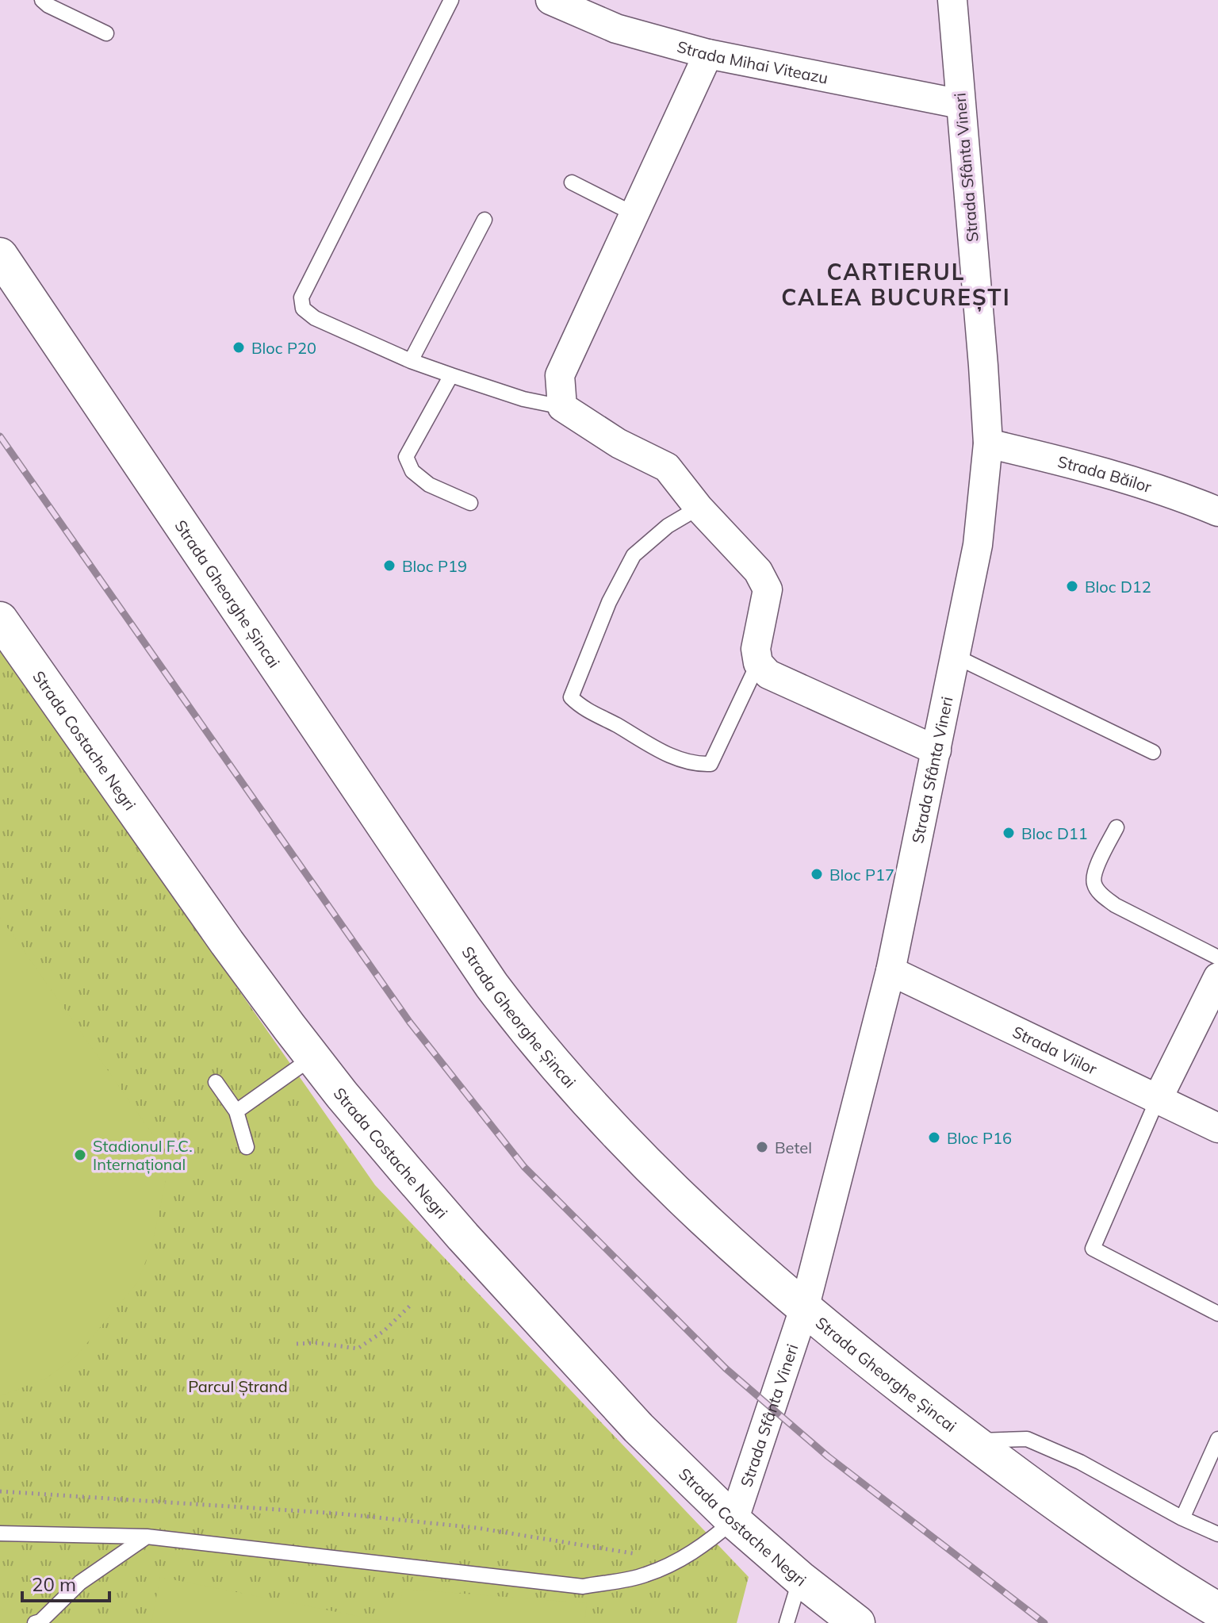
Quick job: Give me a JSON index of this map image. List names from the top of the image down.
{
  "streets": {
    "main road": ["Strada Gheorghe Șincai", "Strada Costache Negri"],
    "street": [
      "Strada Mihai Viteazu",
      "Strada Sfânta Vineri",
      "Strada Băilor",
      "Strada Viilor"
    ]
  },
  "crossings": [
    ["Strada Mihai Viteazu", "Strada Sfânta Vineri"],
    ["Strada Sfânta Vineri", "Strada Băilor"],
    ["Strada Sfânta Vineri", "Strada Gheorghe Șincai"],
    ["Strada Sfânta Vineri", "Strada Costache Negri"],
    ["Strada Sfânta Vineri", "Strada Viilor"]
  ],
  "districts": ["CARTIERUL CALEA BUCUREȘTI"],
  "parks": ["Parcul Ștrand"],
  "places": [
    "Bloc P20",
    "Bloc P19",
    "Bloc D12",
    "Bloc D11",
    "Bloc P17",
    "Bloc P16",
    "Betel",
    "Stadionul F.C. Internațional"
  ],
  "scale_bar": "20 m"
}
